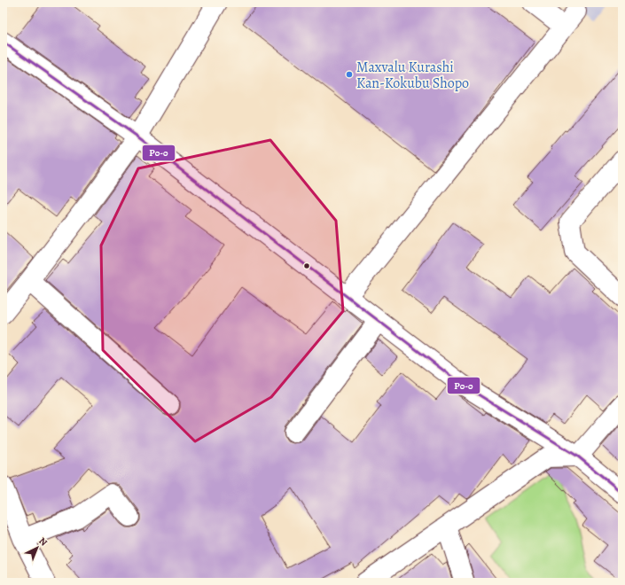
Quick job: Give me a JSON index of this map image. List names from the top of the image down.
{
  "places": ["Maxvalu Kurashi Kan-Kokubu Shopo"],
  "lines": ["transit line P0-0"],
  "north": "top right"
}
